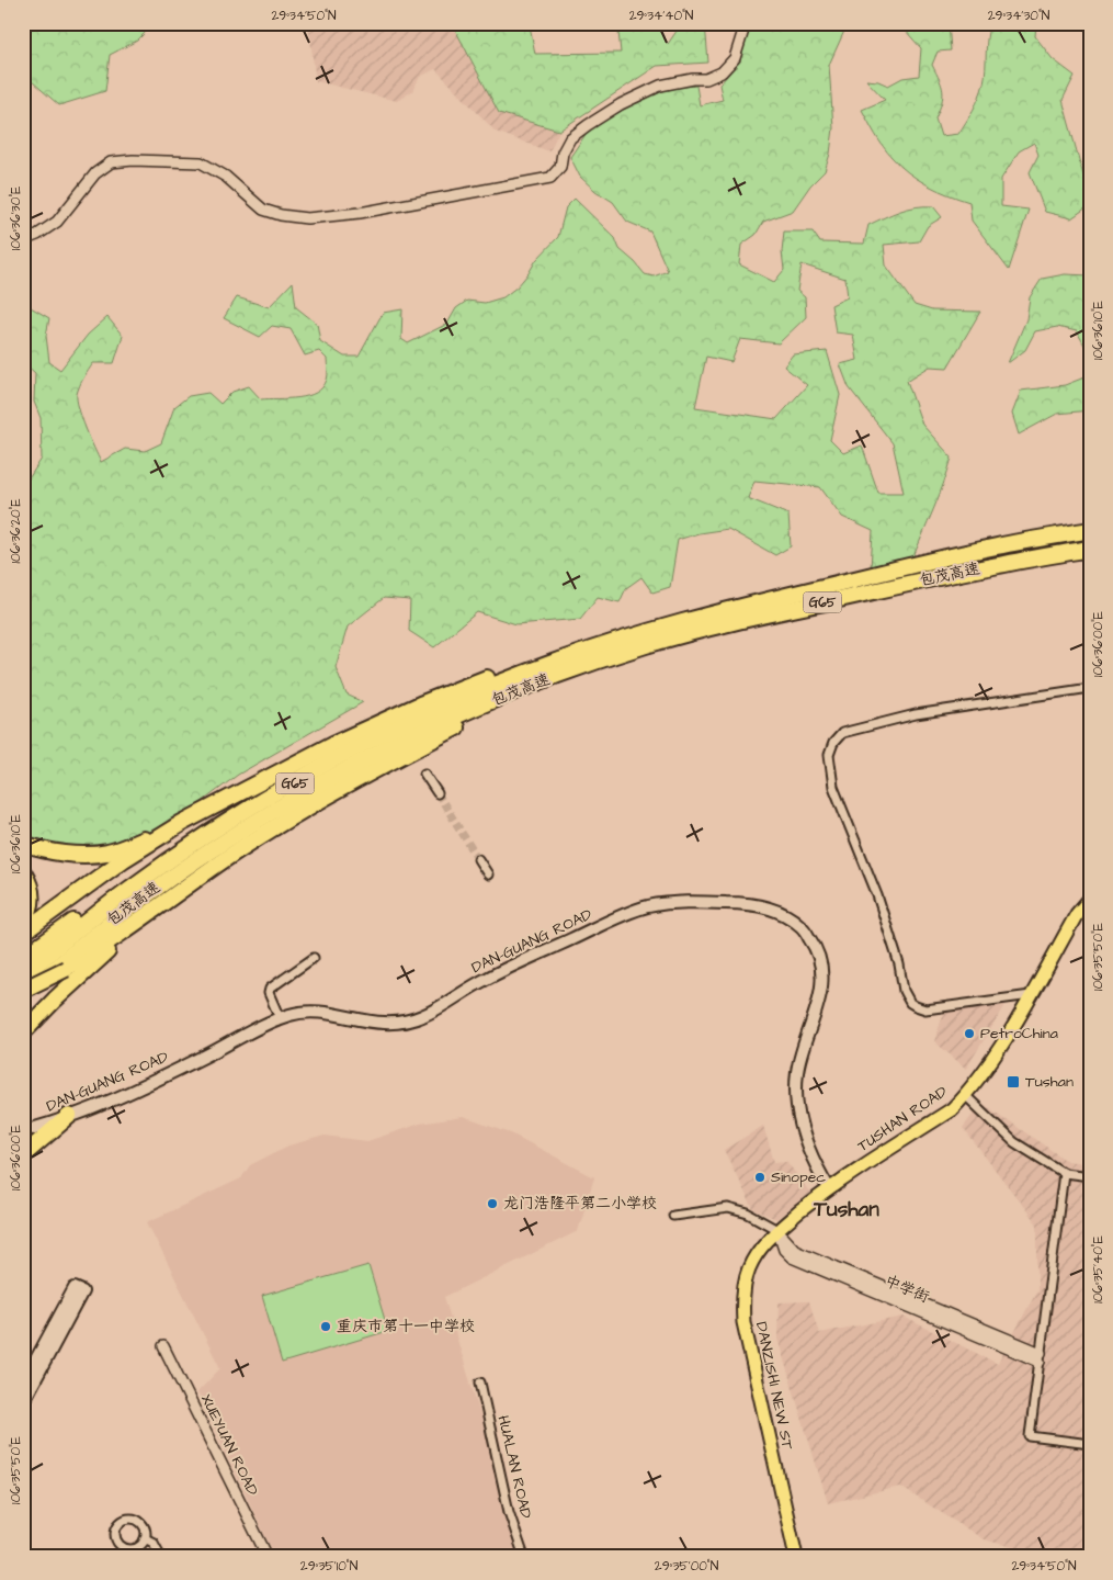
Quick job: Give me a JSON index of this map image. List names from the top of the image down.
{
  "streets": {
    "highway": ["包茂高速", "G65"],
    "main road": ["DAN-GUANG ROAD", "TUSHAN ROAD", "DANZISHI NEW ST"],
    "street": ["中学街", "XUEYUAN ROAD", "HUALAN ROAD"]
  },
  "crossings": [
    ["DAN-GUANG ROAD", "TUSHAN ROAD"],
    ["DAN-GUANG ROAD", "DANZISHI NEW ST"],
    ["TUSHAN ROAD", "DANZISHI NEW ST"],
    ["中学街", "DANZISHI NEW ST"]
  ],
  "districts": ["Tushan"],
  "places": {
    "other": [
      "PetroChina",
      "Sinopec",
      "龙门浩隆平第二小学校",
      "重庆市第十一中学校"
    ],
    "transit": ["Tushan"]
  },
  "coordinates": [
    "29°34'50\"N",
    "29°34'40\"N",
    "29°34'30\"N",
    "106°36'30\"E",
    "106°36'10\"E",
    "106°36'20\"E",
    "106°36'00\"E",
    "106°35'50\"E",
    "106°35'40\"E",
    "29°35'10\"N",
    "29°35'00\"N"
  ]
}
